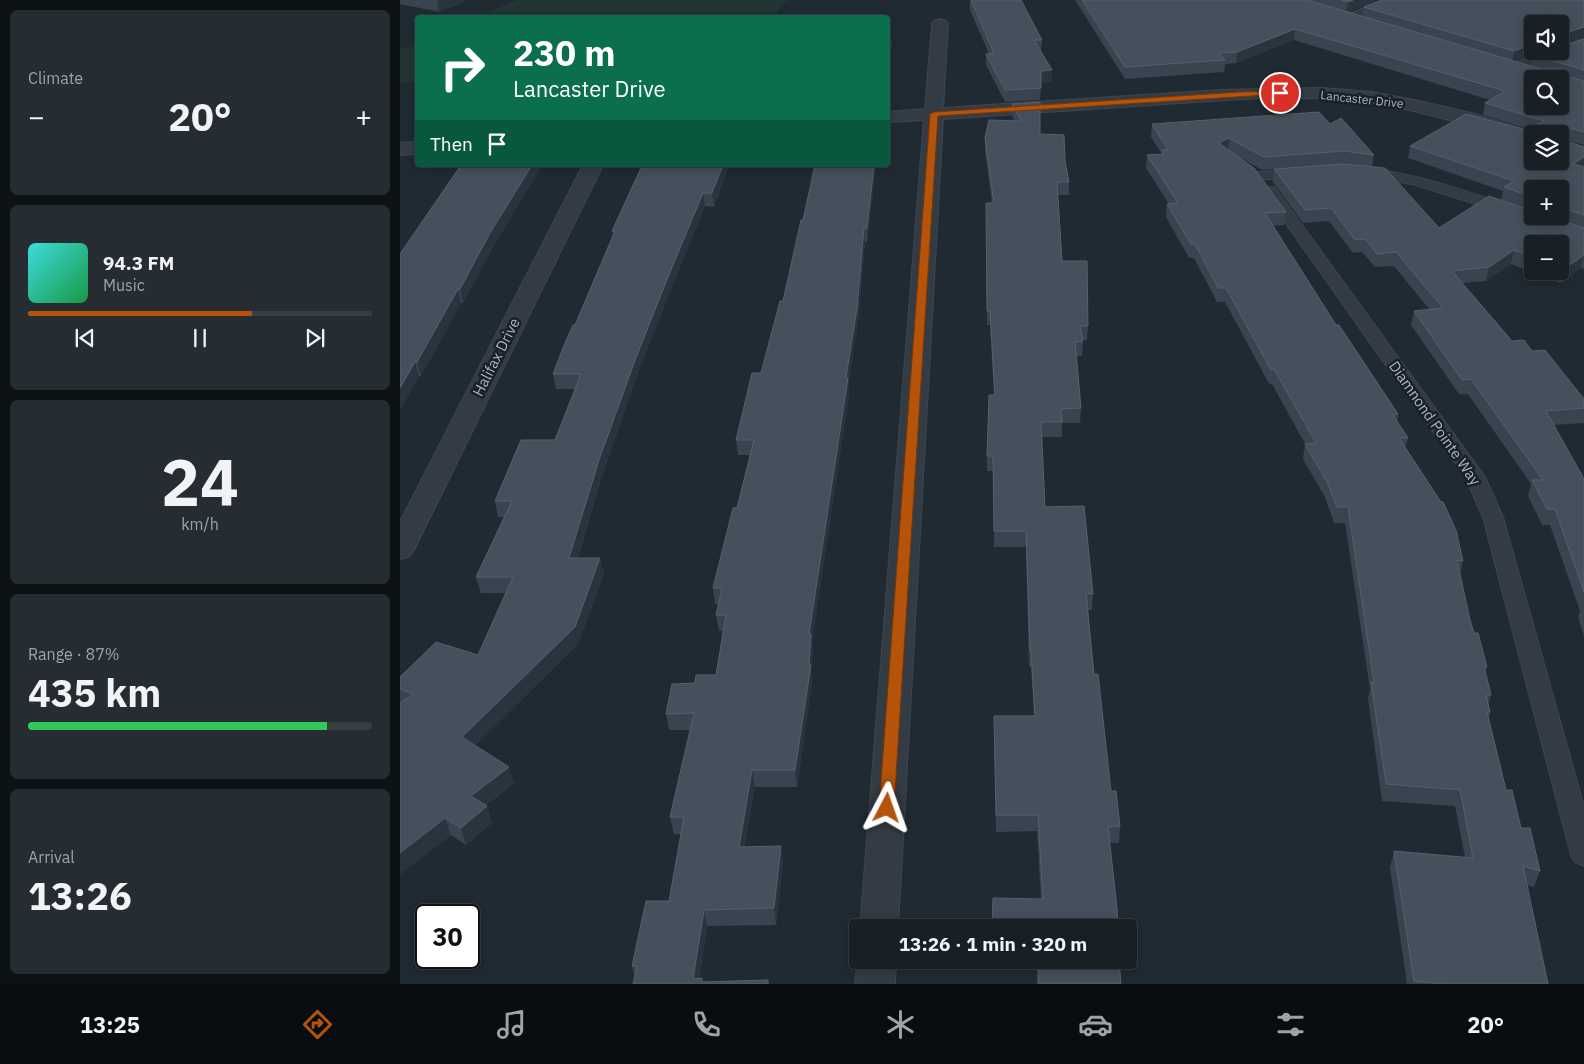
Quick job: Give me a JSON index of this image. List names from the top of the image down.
{
  "streets": {
    "street": ["Lancaster Drive", "Halifax Drive"],
    "lane": ["Diamnond Pointe Way"]
  },
  "page": {
    "tile": [
      "Climate",
      ["24", "km/h"],
      ["Range · 87%", "435 km"],
      ["Arrival", "13:26"]
    ],
    "map_buttons": ["+", "−"],
    "turn": ["230 m", "Lancaster Drive"],
    "heat": ["−", "20°", "+"],
    "then": "Then",
    "song": ["94.3 FM", "Music"],
    "limit": "30",
    "trip": "13:26 · 1 min · 320 m",
    "tabs": ["13:25", "20°"]
  }
}
